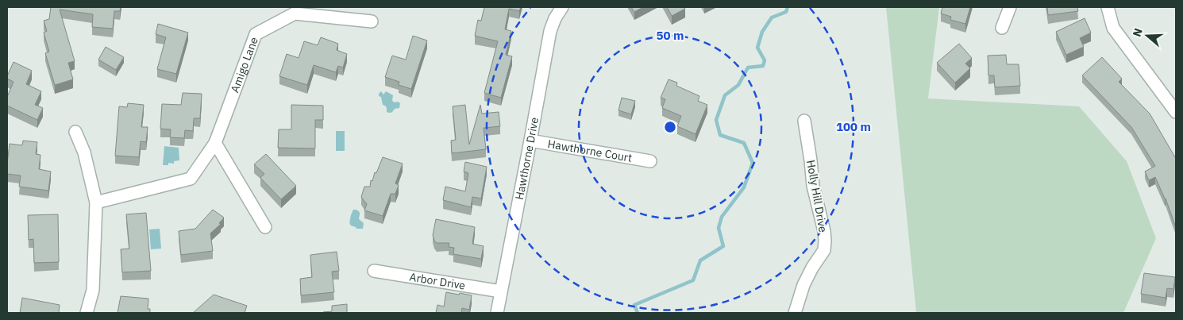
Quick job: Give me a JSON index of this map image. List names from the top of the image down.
{
  "streets": {
    "street": [
      "Amigo Lane",
      "Hawthorne Court",
      "Hawthorne Drive",
      "Holly Hill Drive",
      "Arbor Drive"
    ]
  },
  "crossings": [
    ["Hawthorne Court", "Hawthorne Drive"],
    ["Hawthorne Drive", "Arbor Drive"]
  ],
  "north": "left",
  "rings": ["50 m", "100 m"]
}
